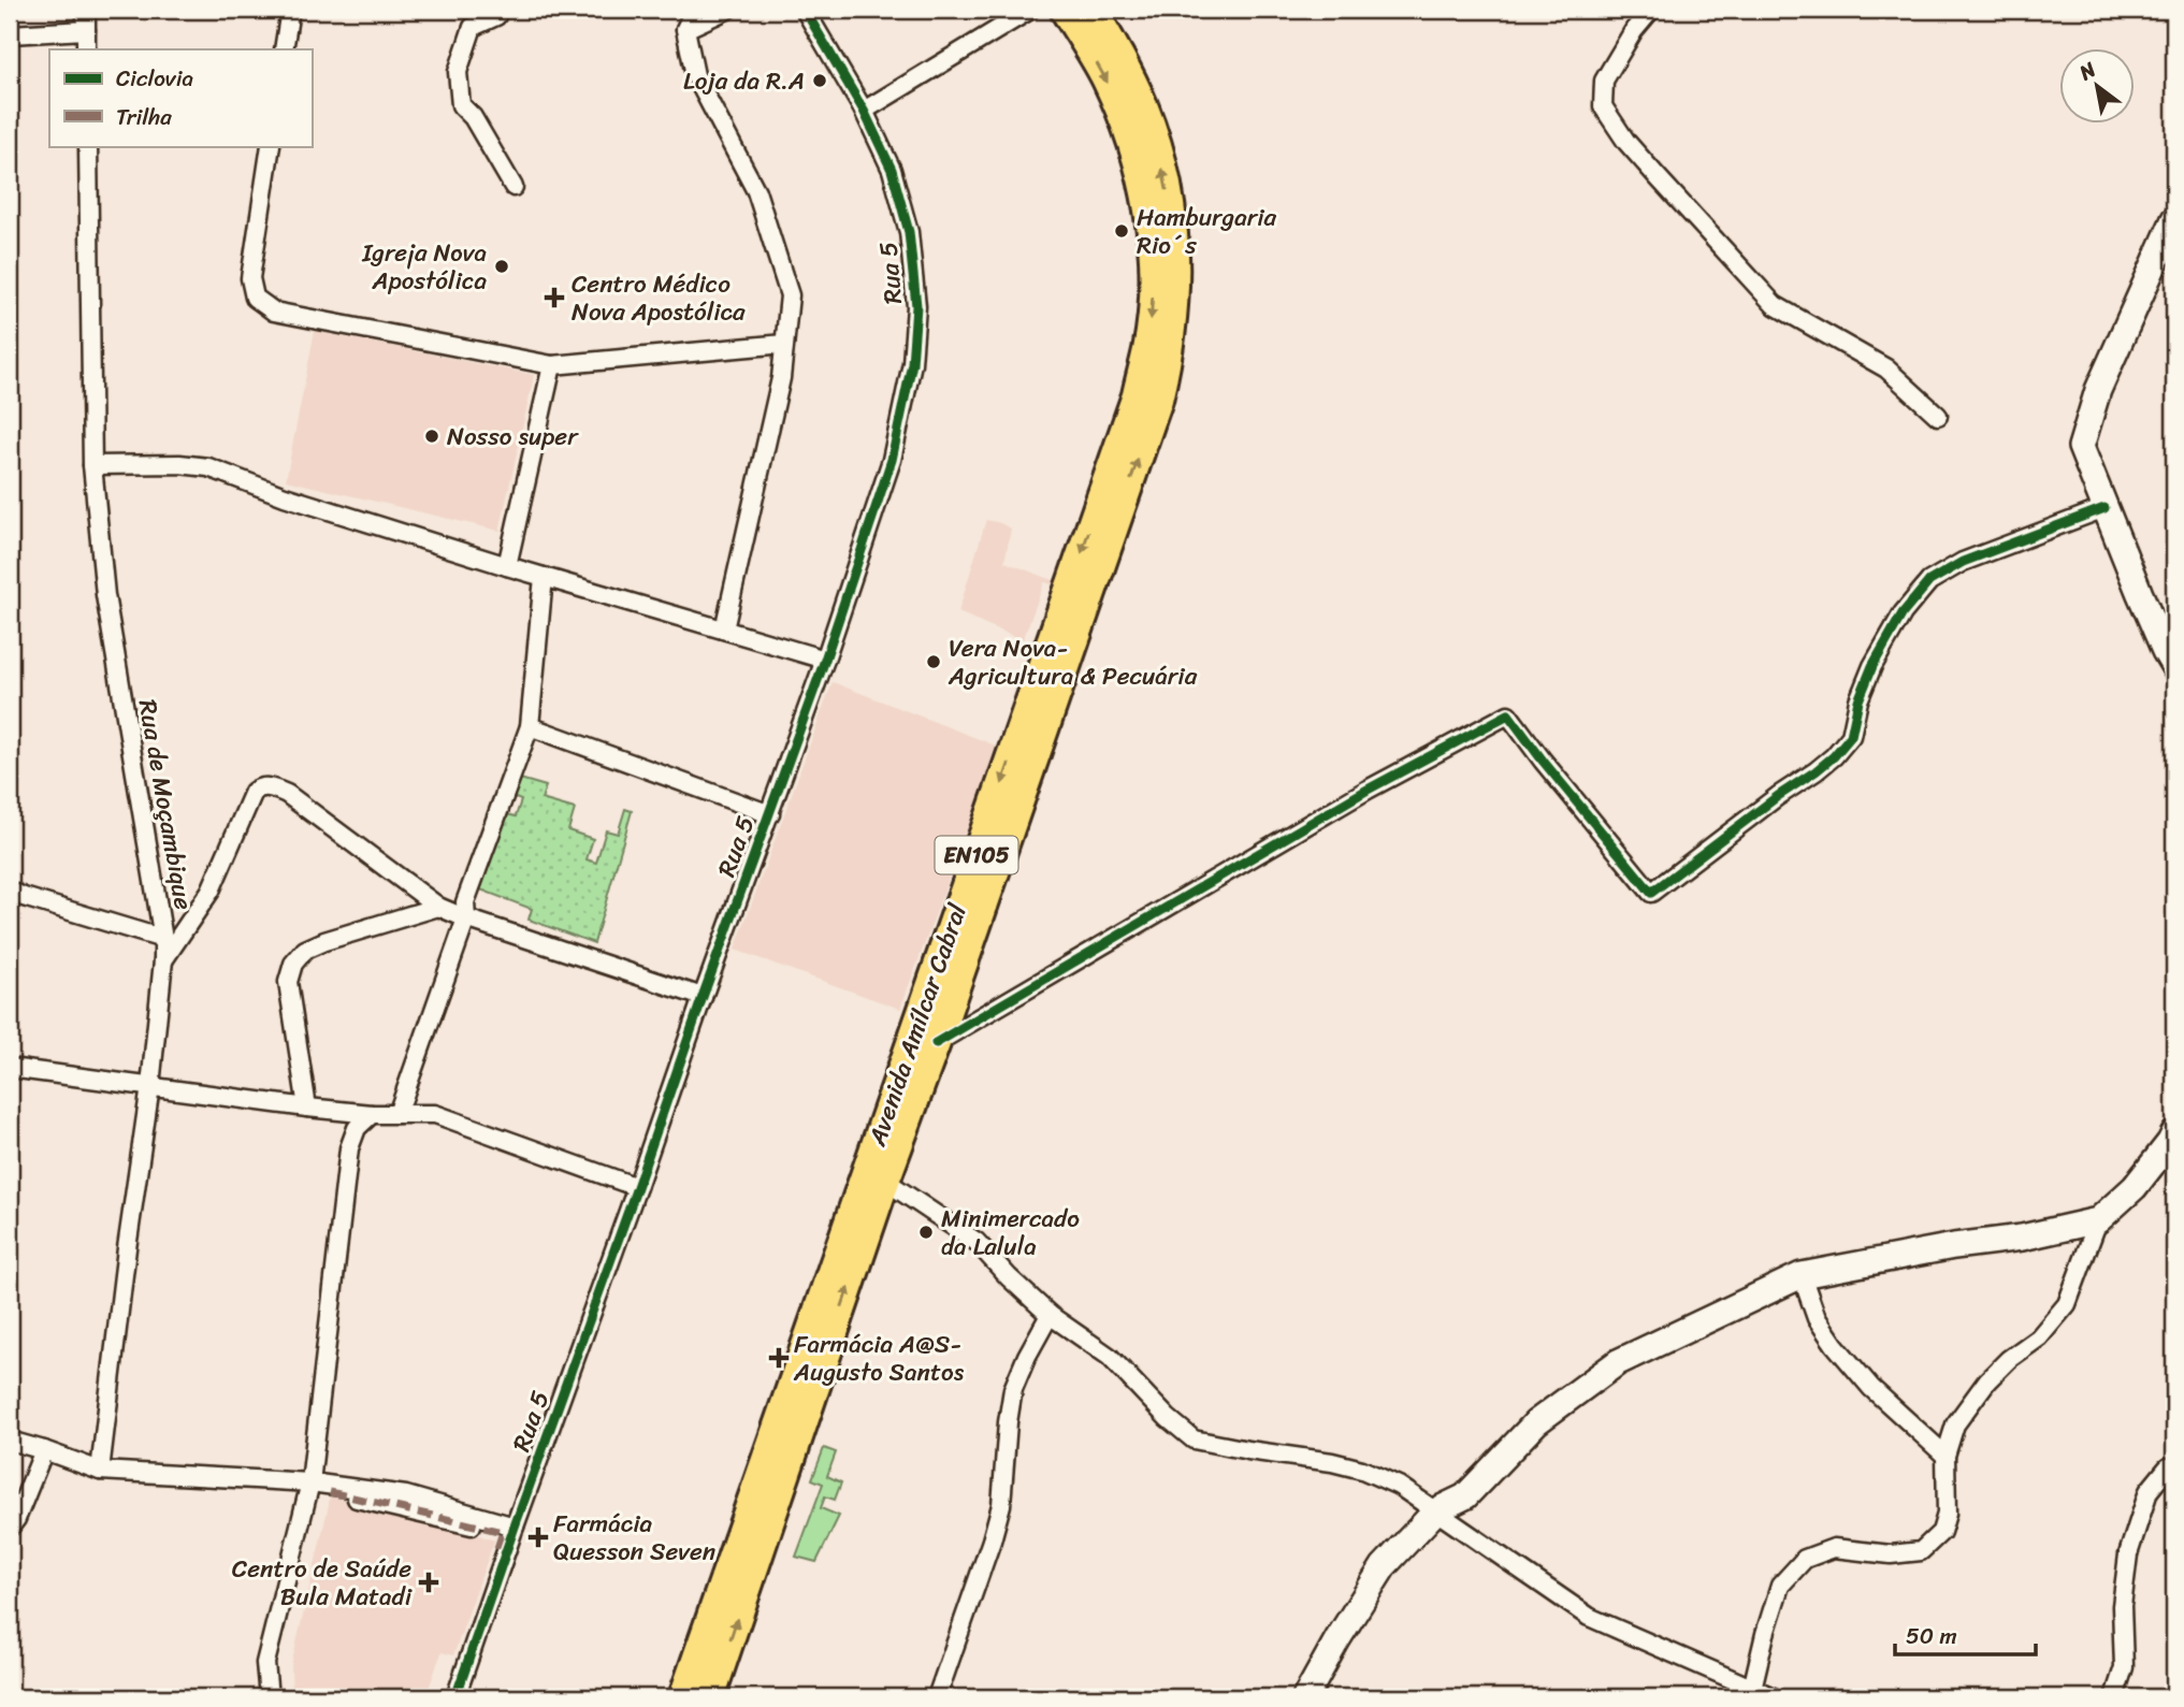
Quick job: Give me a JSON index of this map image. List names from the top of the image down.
{
  "streets": {
    "main road": ["EN105", "Avenida Amílcar Cabral"],
    "street": ["Rua 5", "Rua de Moçambique"]
  },
  "places": {
    "other": [
      "Loja da R.A",
      "Hamburgaria Rio´s",
      "Igreja Nova Apostólica",
      "Nosso super",
      "Vera Nova- Agricultura & Pecuária",
      "Minimercado da Lalula"
    ],
    "health": [
      "Centro Médico Nova Apostólica",
      "Farmácia A@S- Augusto Santos",
      "Farmácia Quesson Seven",
      "Centro de Saúde Bula Matadi"
    ]
  },
  "legend": ["Ciclovia", "Trilha"],
  "scale_bar": "50 m",
  "north": "top left"
}
